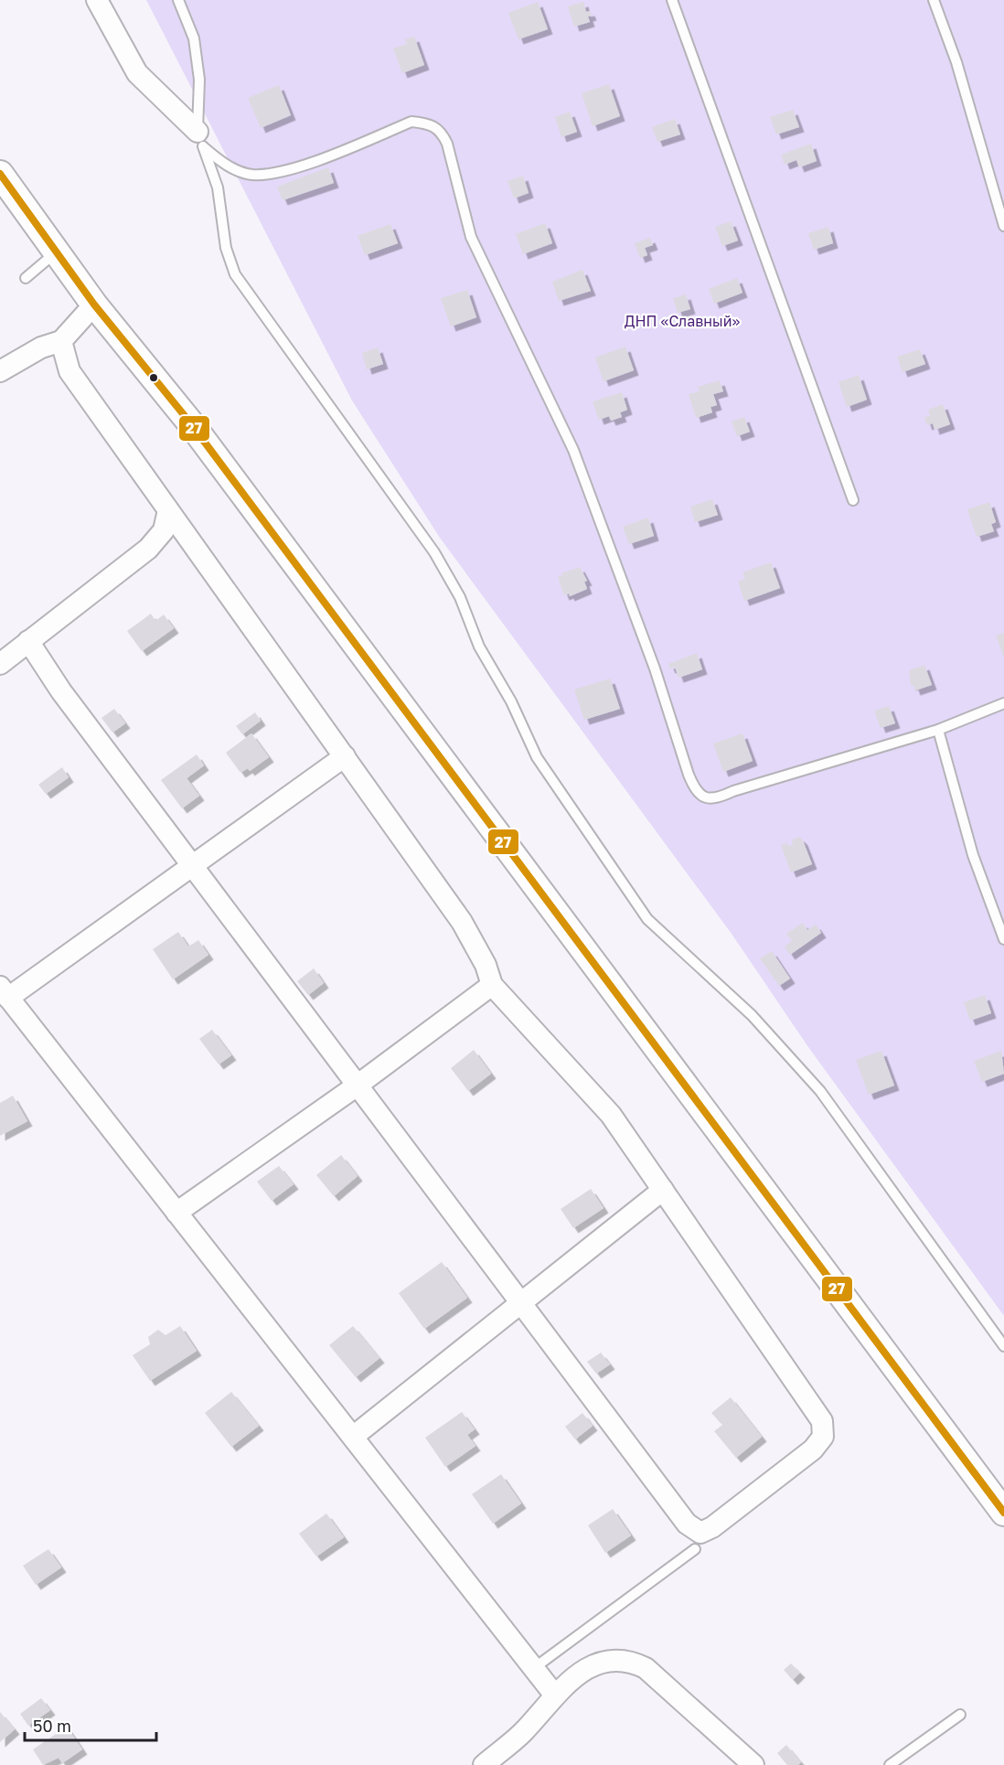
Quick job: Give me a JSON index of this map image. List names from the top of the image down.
{
  "parks": ["ДНП «Славный»"],
  "lines": ["transit line 27"],
  "scale_bar": "50 m"
}
